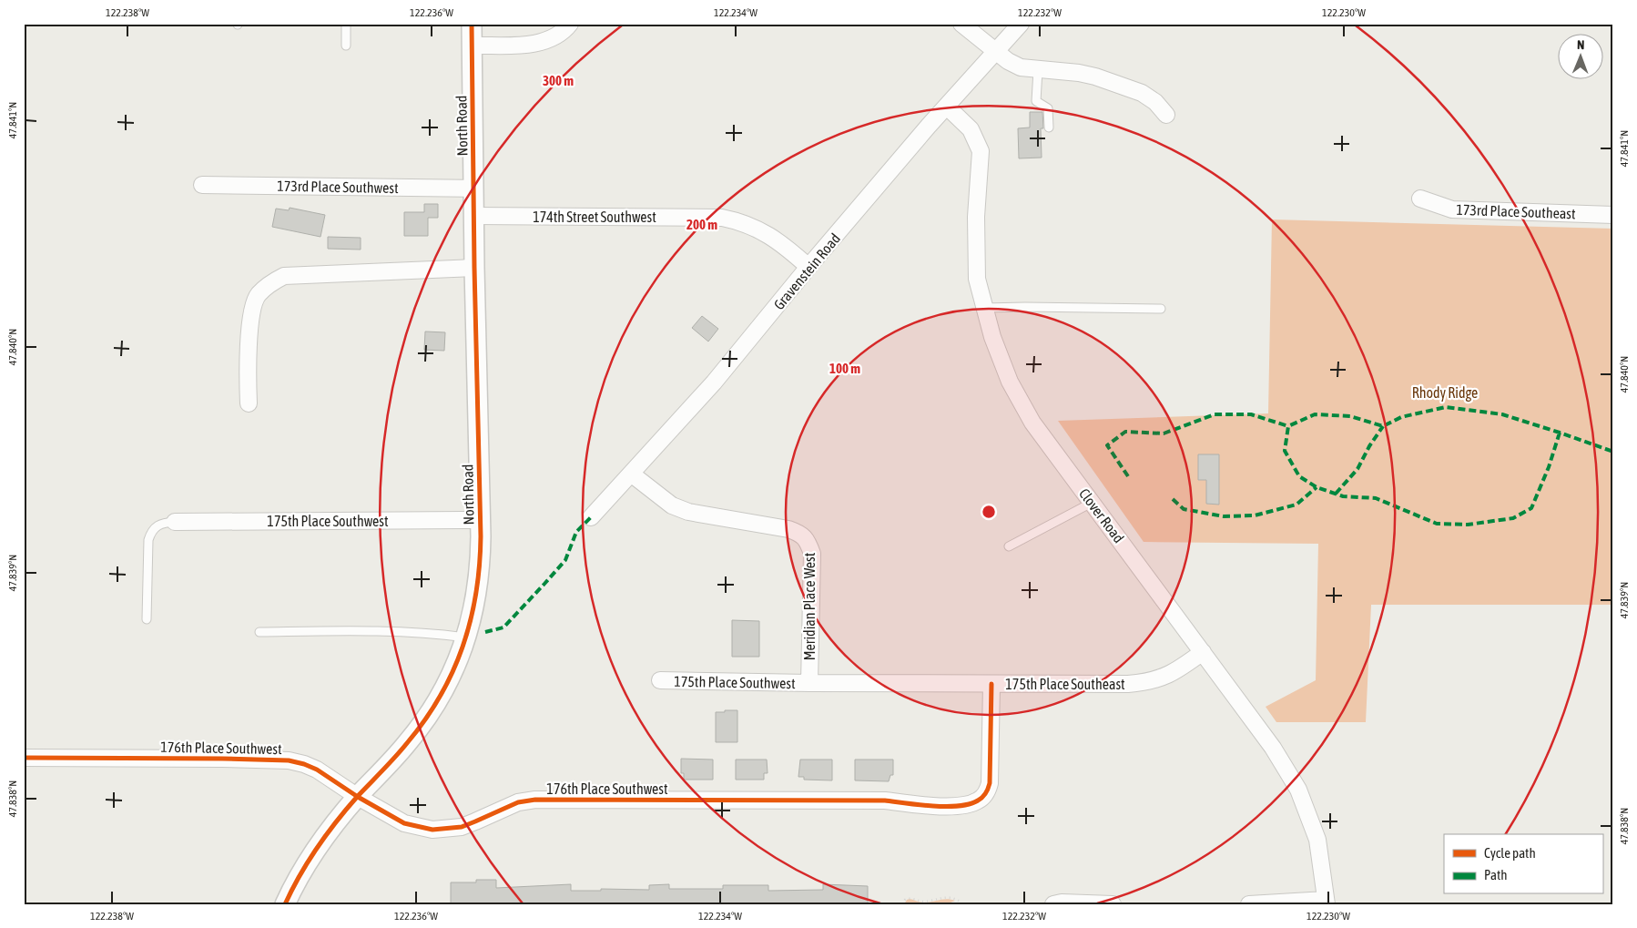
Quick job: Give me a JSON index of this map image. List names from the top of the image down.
{
  "streets": {
    "street": [
      "North Road",
      "173rd Place Southwest",
      "173rd Place Southeast",
      "174th Street Southwest",
      "Gravenstein Road",
      "Clover Road",
      "175th Place Southwest",
      "Meridian Place West",
      "175th Place Southeast",
      "176th Place Southwest"
    ]
  },
  "crossings": [
    ["North Road", "173rd Place Southwest"],
    ["North Road", "174th Street Southwest"],
    ["North Road", "175th Place Southwest"],
    ["North Road", "176th Place Southwest"],
    ["174th Street Southwest", "Gravenstein Road"],
    ["Gravenstein Road", "Clover Road"],
    ["Gravenstein Road", "Meridian Place West"],
    ["Clover Road", "175th Place Southeast"],
    ["175th Place Southwest", "Meridian Place West"],
    ["175th Place Southwest", "175th Place Southeast"],
    ["Meridian Place West", "175th Place Southeast"],
    ["175th Place Southeast", "176th Place Southwest"]
  ],
  "parks": ["Rhody Ridge"],
  "legend": ["Cycle path", "Path"],
  "north": "top",
  "coordinates": [
    "122.238°W",
    "122.236°W",
    "122.234°W",
    "122.232°W",
    "122.230°W",
    "47.841°N",
    "47.840°N",
    "47.839°N",
    "47.838°N"
  ],
  "rings": ["300 m", "200 m", "100 m"]
}
